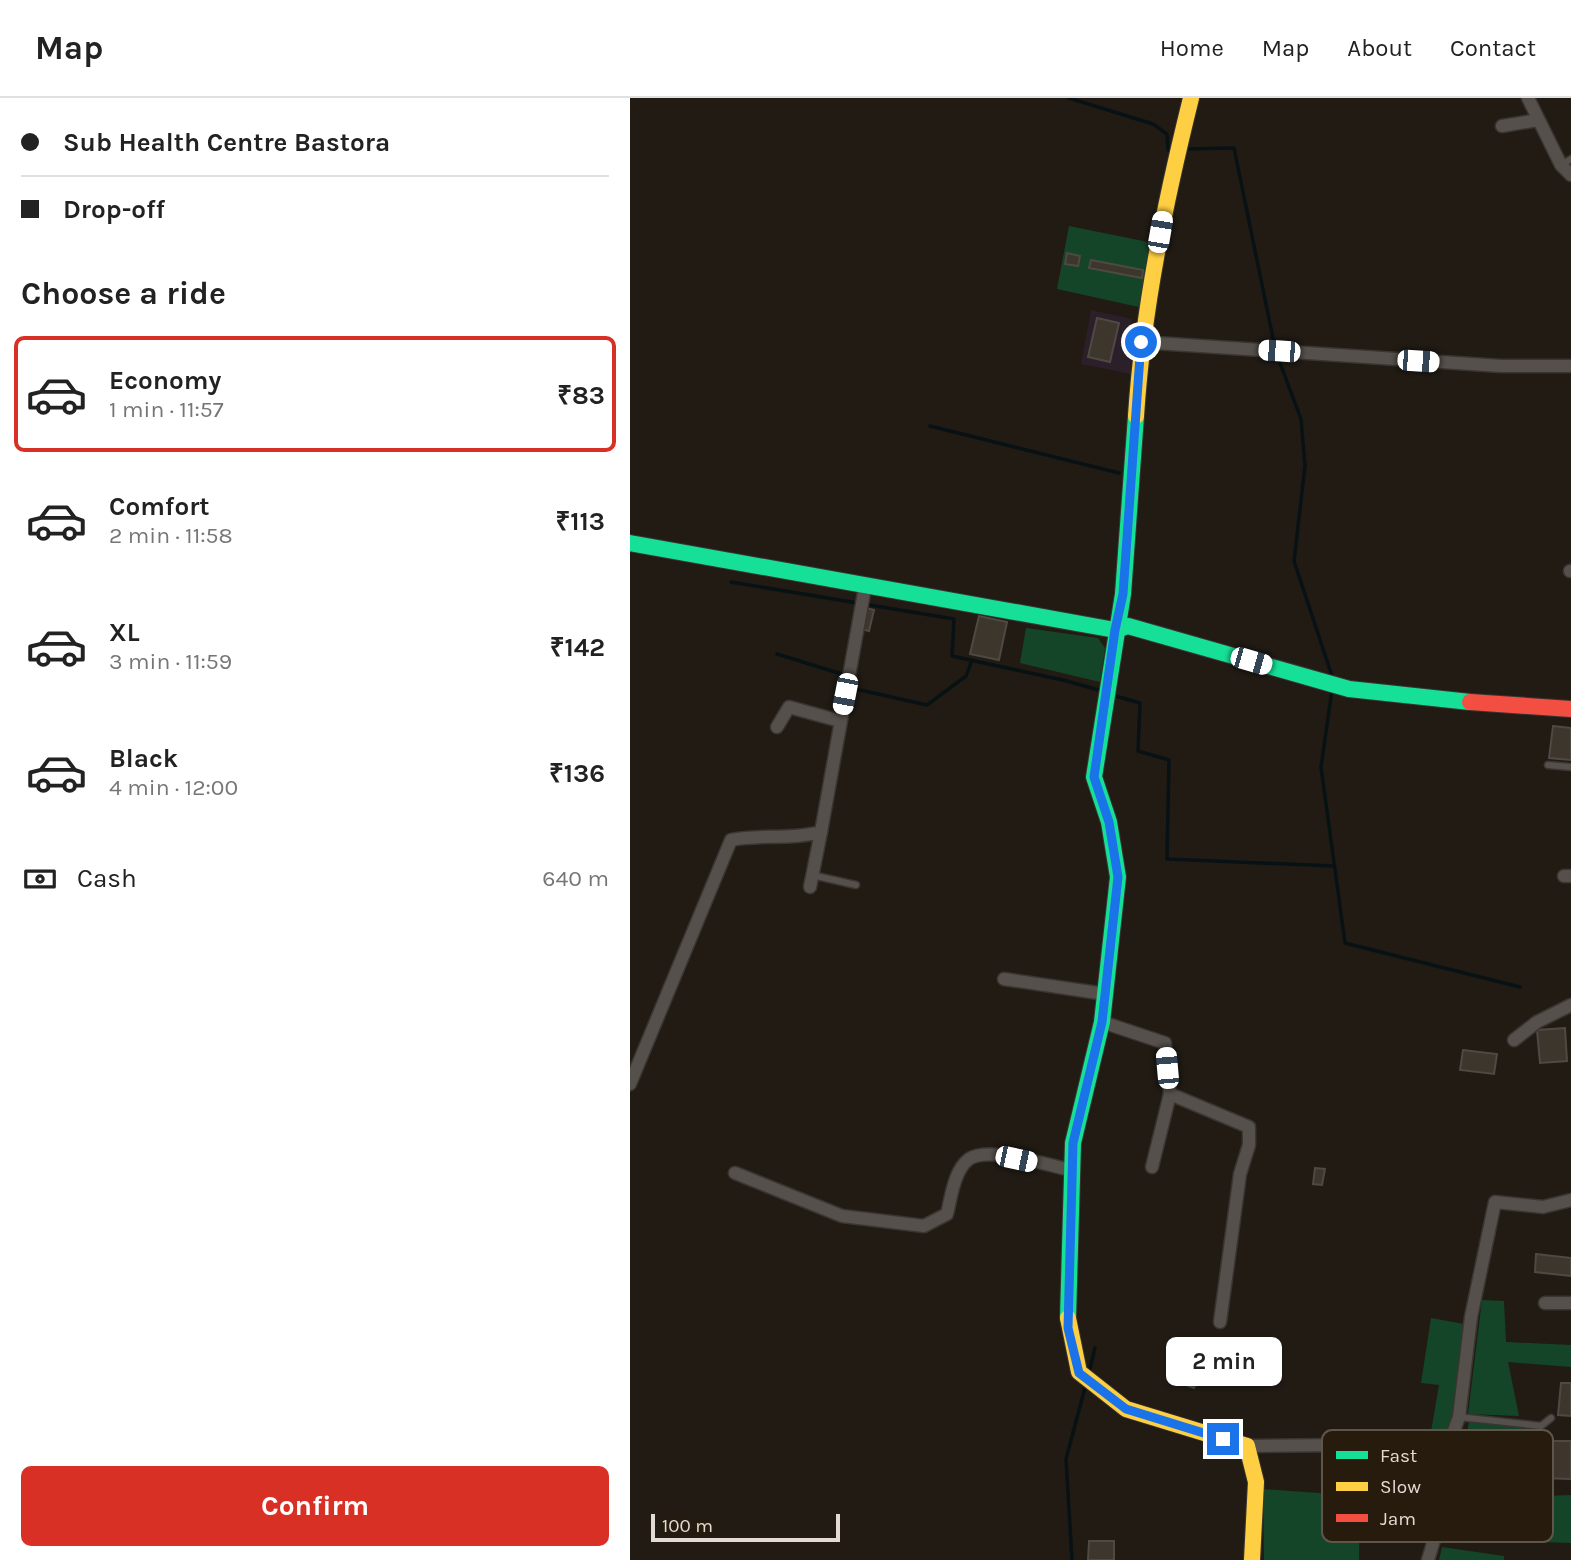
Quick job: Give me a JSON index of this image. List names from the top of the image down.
{
  "legend": ["Fast", "Slow", "Jam"],
  "scale_bar": "100 m",
  "page": {
    "header": "Map",
    "nav": [
      "Home",
      "Map",
      "About",
      "Contact"
    ],
    "banner": ["Sub Health Centre Bastora", "Drop-off"],
    "heading": "Choose a ride",
    "list": [
      {
        "name": "Economy",
        "note": "1 min · 11:57",
        "value": "₹83"
      },
      {
        "name": "Comfort",
        "note": "2 min · 11:58",
        "value": "₹113"
      },
      {
        "name": "XL",
        "note": "3 min · 11:59",
        "value": "₹142"
      },
      {
        "name": "Black",
        "note": "4 min · 12:00",
        "value": "₹136"
      }
    ],
    "pay": ["Cash", "640 m"],
    "bubble": "2 min",
    "buttons": "Confirm",
    "scale": "100 m"
  }
}
